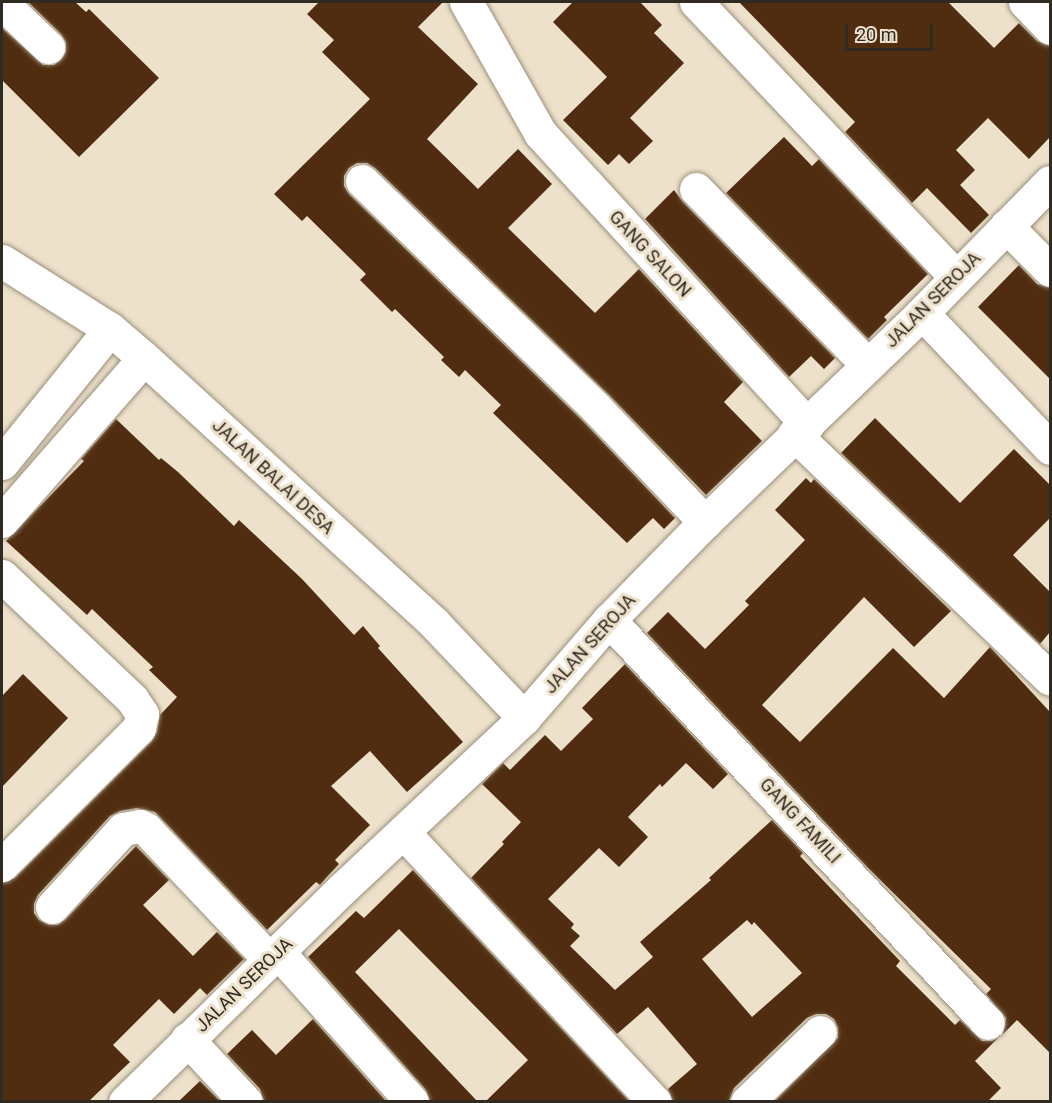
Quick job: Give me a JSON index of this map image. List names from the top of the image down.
{
  "streets": {
    "street": [
      "GANG SALON",
      "JALAN SEROJA",
      "JALAN BALAI DESA",
      "GANG FAMILI"
    ]
  },
  "crossings": [
    ["GANG SALON", "JALAN SEROJA"],
    ["JALAN SEROJA", "JALAN BALAI DESA"],
    ["JALAN SEROJA", "GANG FAMILI"]
  ],
  "scale_bar": "20 m"
}
